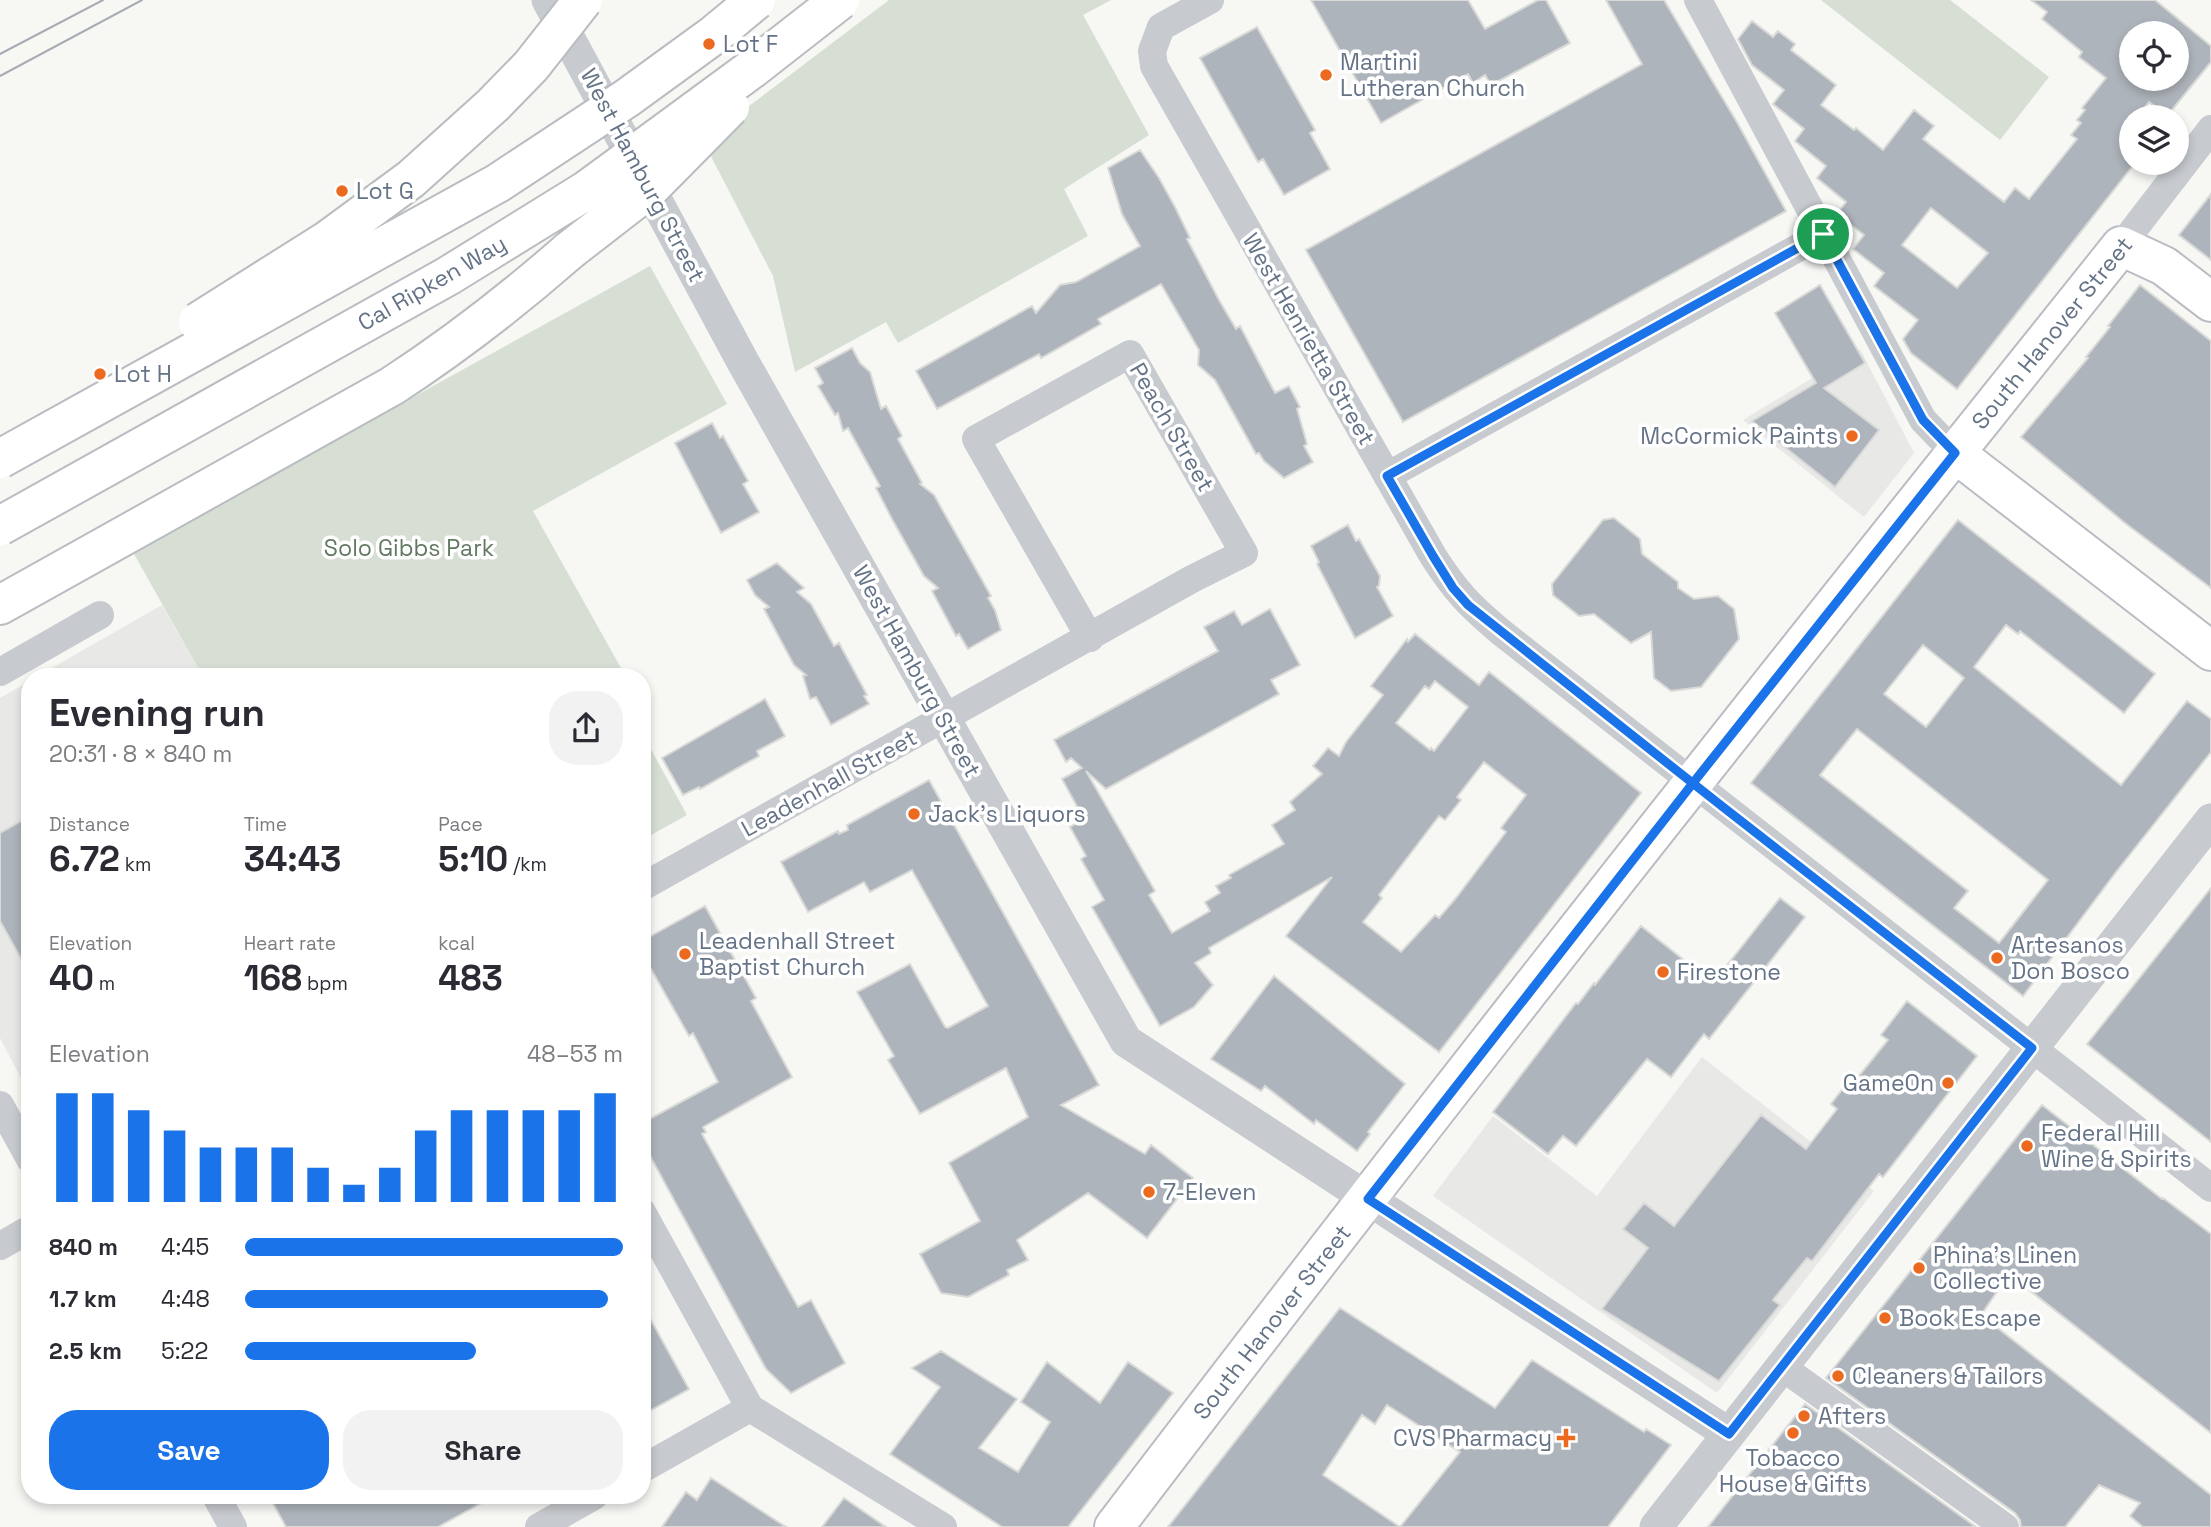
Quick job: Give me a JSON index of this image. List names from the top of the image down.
{
  "streets": {
    "main road": ["Cal Ripken Way", "South Hanover Street"],
    "street": [
      "West Hamburg Street",
      "West Henrietta Street",
      "Peach Street",
      "Leadenhall Street"
    ]
  },
  "crossings": [
    ["West Hamburg Street", "South Hanover Street"],
    ["West Hamburg Street", "Leadenhall Street"],
    ["South Hanover Street", "West Henrietta Street"],
    ["Peach Street", "Leadenhall Street"]
  ],
  "parks": ["Solo Gibbs Park"],
  "places": {
    "other": [
      "Lot F",
      "Martini Lutheran Church",
      "Lot G",
      "Lot H",
      "McCormick Paints",
      "Jack's Liquors",
      "Leadenhall Street Baptist Church",
      "Artesanos Don Bosco",
      "Firestone",
      "GameOn",
      "Federal Hill Wine & Spirits",
      "7-Eleven",
      "Phina's Linen Collective",
      "Book Escape",
      "Cleaners & Tailors",
      "Afters",
      "Tobacco House & Gifts"
    ],
    "health": ["CVS Pharmacy"]
  },
  "page": {
    "heading": ["Evening run", "20:31 · 8 × 840 m"],
    "stats": [
      ["Distance", "6.72 km"],
      ["Time", "34:43"],
      ["Pace", "5:10 /km"],
      ["Elevation", "40 m"],
      ["Heart rate", "168 bpm"],
      ["kcal", "483"]
    ],
    "chart": ["Elevation", "48–53 m"],
    "list": [
      {
        "name": "840 m",
        "note": "4:45"
      },
      {
        "name": "1.7 km",
        "note": "4:48"
      },
      {
        "name": "2.5 km",
        "note": "5:22"
      }
    ],
    "buttons": ["Save", "Share"]
  }
}
